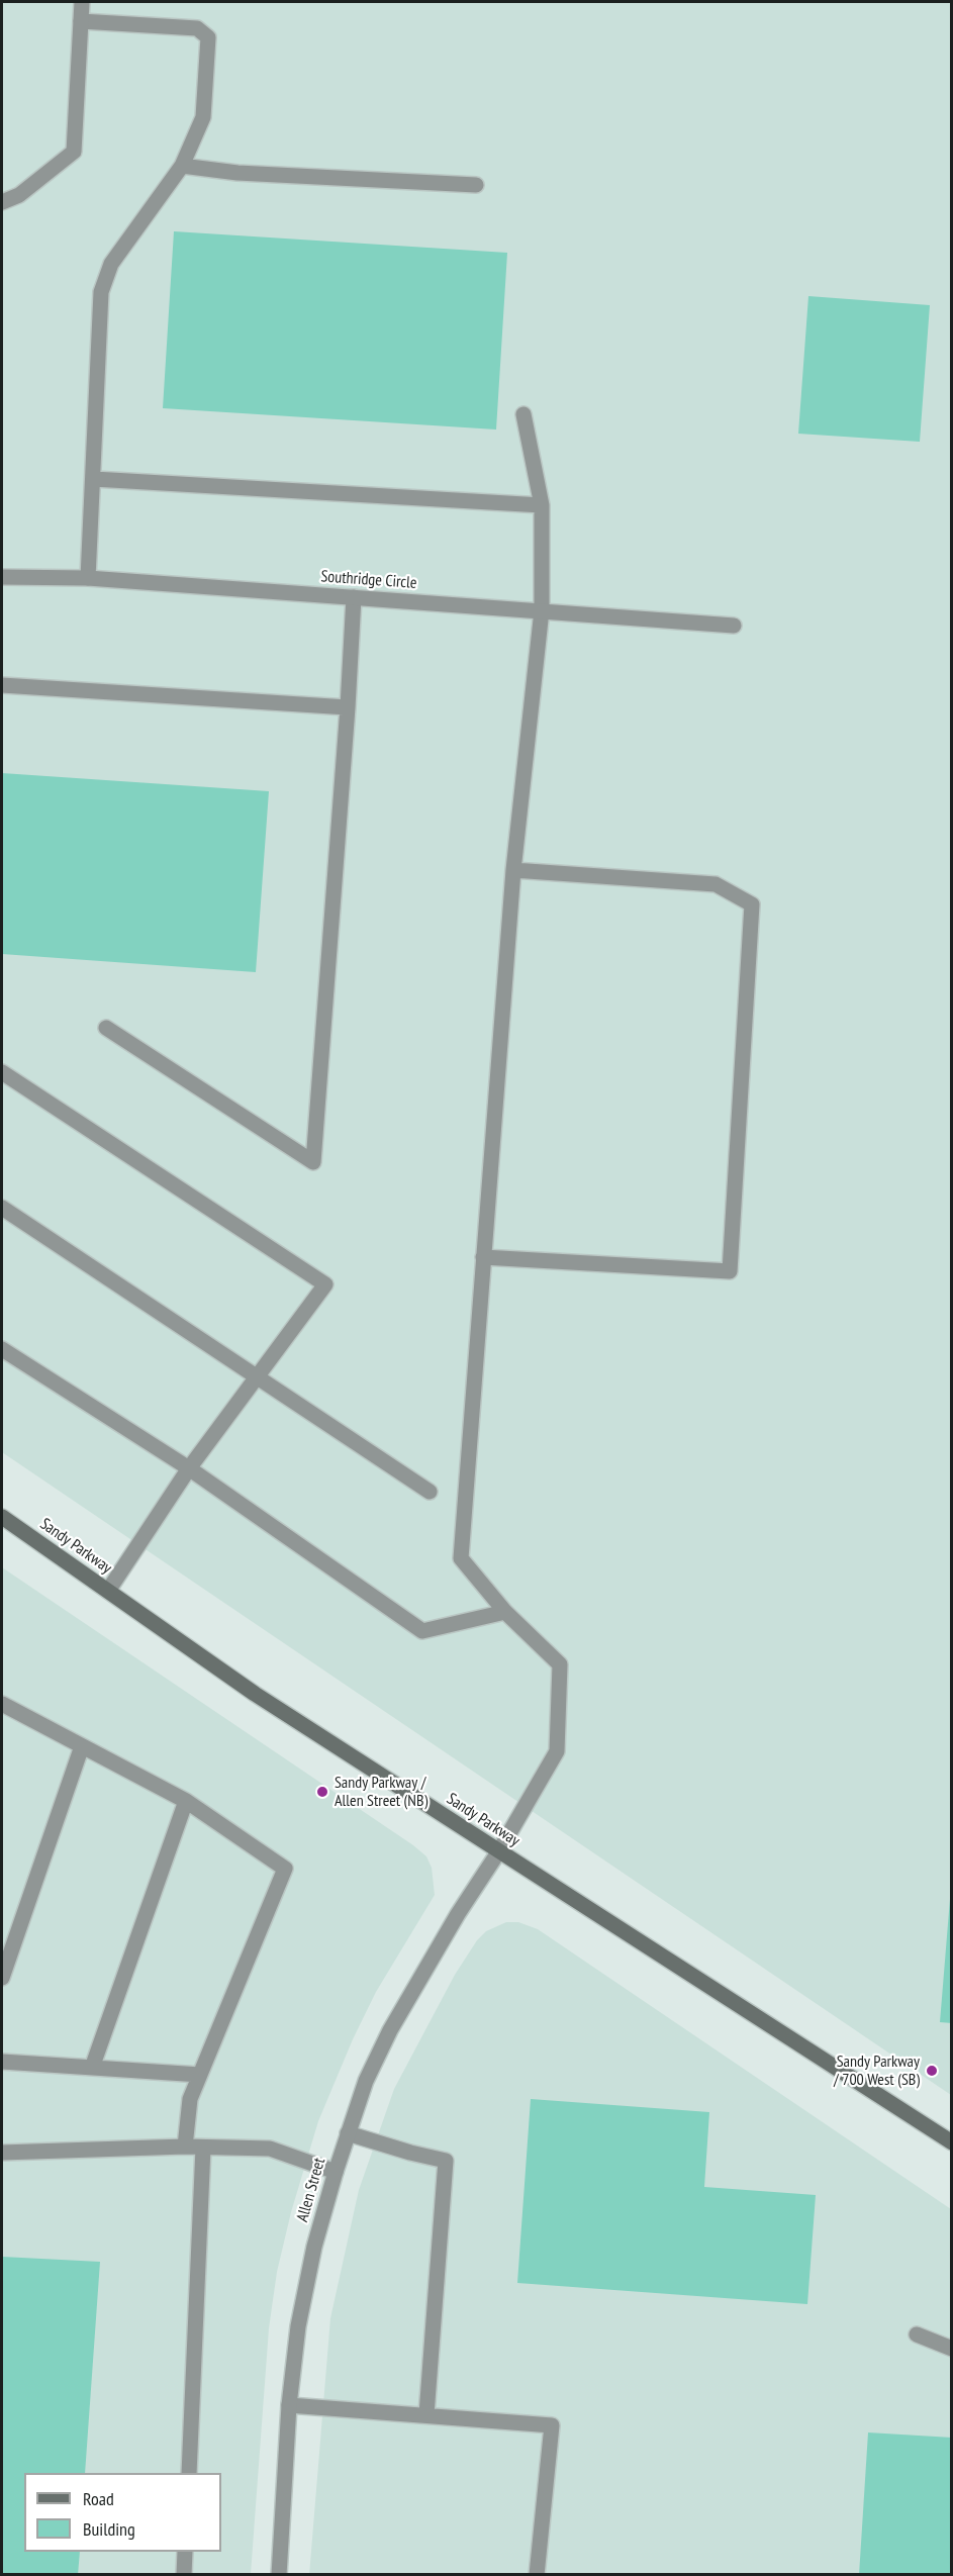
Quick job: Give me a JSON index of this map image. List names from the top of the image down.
{
  "streets": {
    "main road": ["Sandy Parkway"],
    "street": ["Southridge Circle", "Allen Street"]
  },
  "crossings": [
    ["Southridge Circle", "Allen Street"],
    ["Sandy Parkway", "Allen Street"]
  ],
  "places": ["Sandy Parkway / Allen Street (NB)", "Sandy Parkway / 700 West (SB)"],
  "legend": ["Road", "Building"]
}
